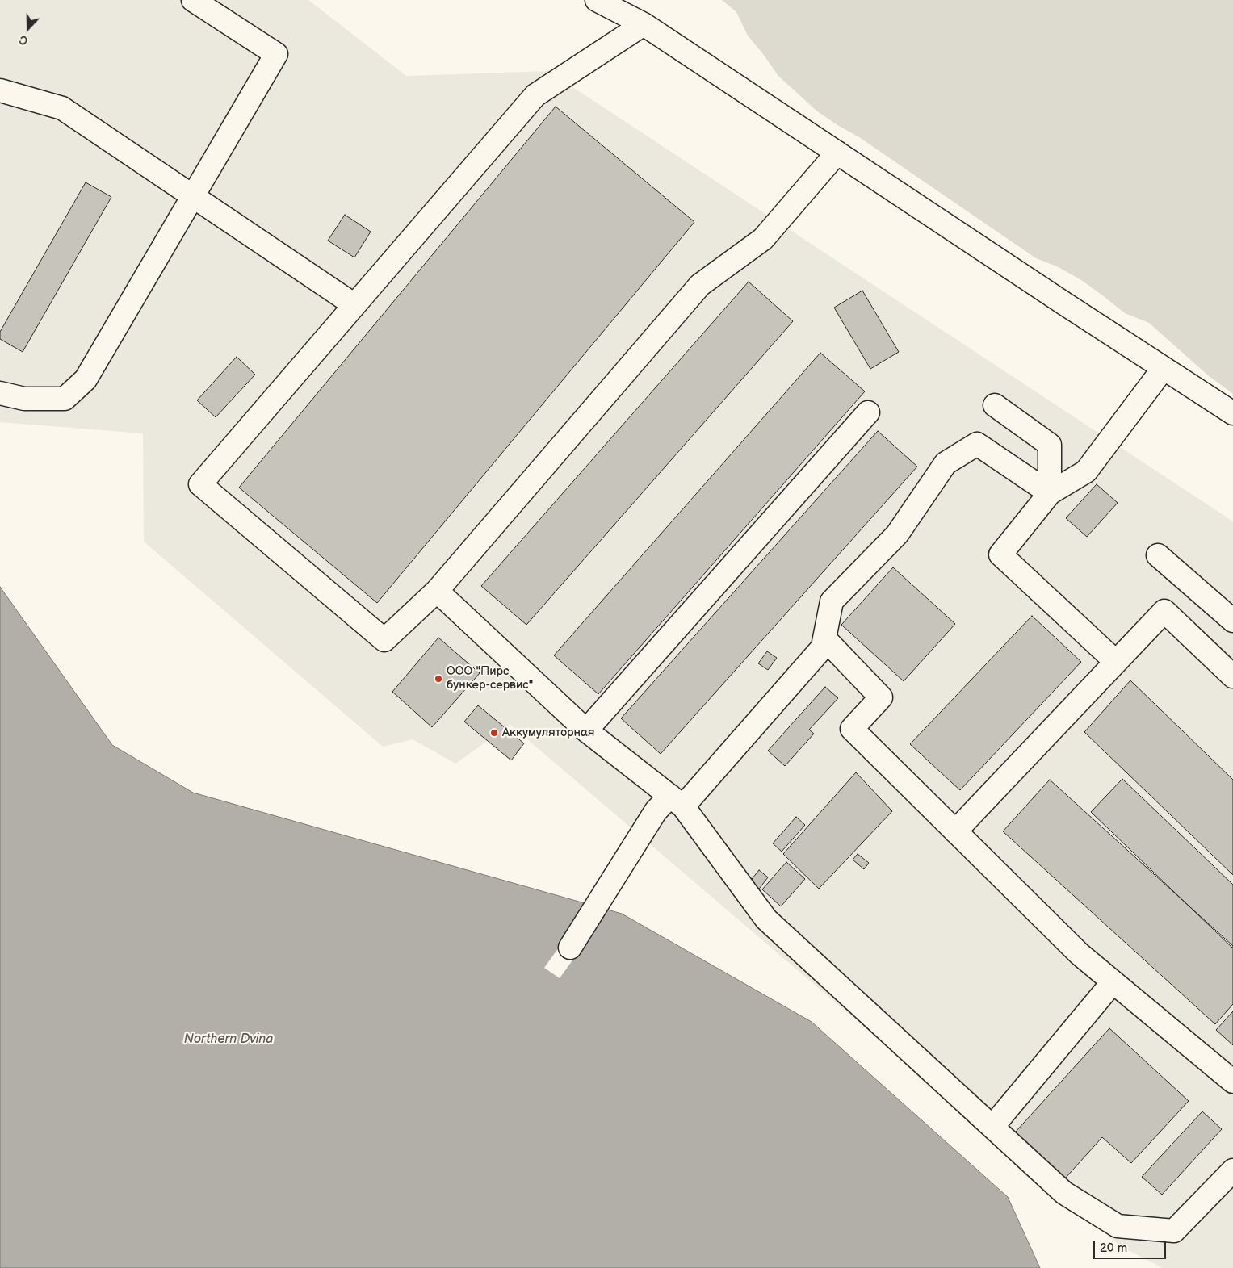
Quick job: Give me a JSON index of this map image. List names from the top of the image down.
{
  "water": ["Northern Dvina"],
  "places": ["ООО \"Пирс бункер-сервис\"", "Аккумуляторная"],
  "scale_bar": "20 m",
  "north": "bottom"
}
